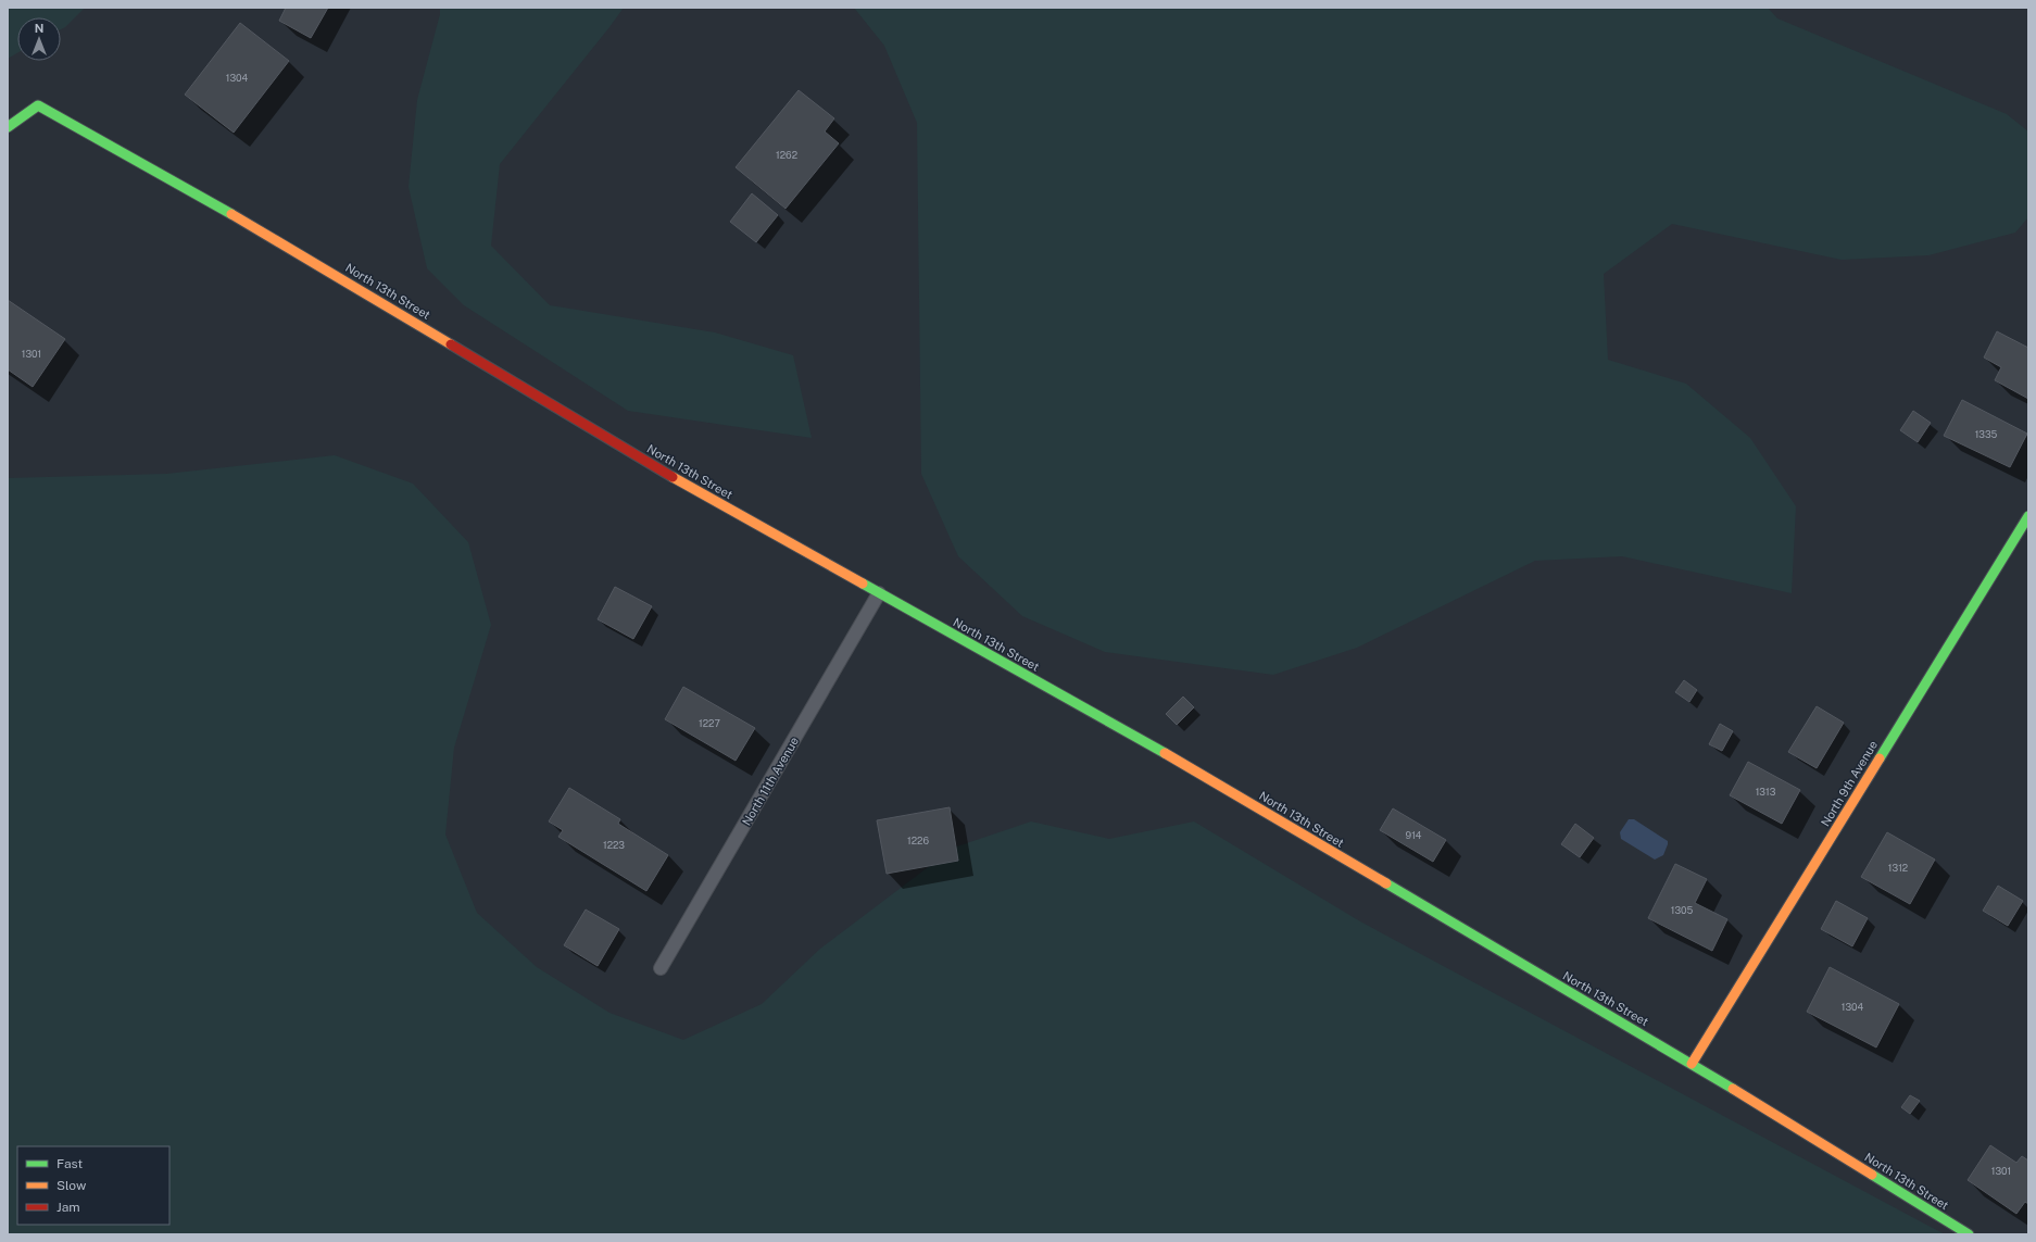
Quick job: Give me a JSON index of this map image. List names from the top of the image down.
{
  "streets": {
    "street": ["North 13th Street", "North 9th Avenue"],
    "lane": ["North 11th Avenue"]
  },
  "crossings": [
    ["North 13th Street", "North 11th Avenue"],
    ["North 13th Street", "North 9th Avenue"]
  ],
  "house_numbers": [
    "1304",
    "1262",
    "1301",
    "1335",
    "1227",
    "1313",
    "914",
    "1226",
    "1223",
    "1312",
    "1305",
    "1304",
    "1301"
  ],
  "legend": ["Fast", "Slow", "Jam"],
  "north": "top"
}
